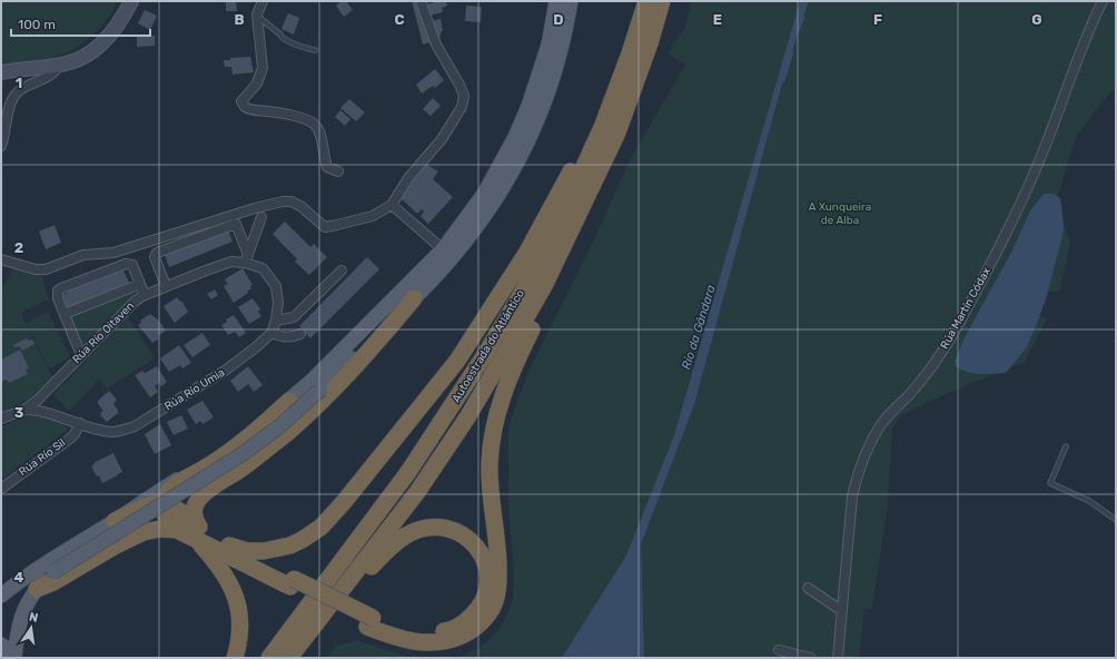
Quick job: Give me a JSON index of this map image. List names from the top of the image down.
{
  "streets": {
    "highway": ["Autoestrada do Atlántico"],
    "street": [
      "Rúa Martín Códax",
      "Rúa Río Oitaven",
      "Rúa Río Umia",
      "Rúa Río Sil"
    ]
  },
  "crossings": [
    ["Rúa Río Oitaven", "Rúa Río Umia"],
    ["Rúa Río Umia", "Rúa Río Sil"]
  ],
  "water": ["Río da Gándara"],
  "parks": ["A Xunqueira de Alba"],
  "scale_bar": "100 m",
  "north": "top",
  "grid": {
    "columns": [
      "B",
      "C",
      "D",
      "E",
      "F",
      "G"
    ],
    "rows": [
      "1",
      "2",
      "3",
      "4"
    ]
  }
}
